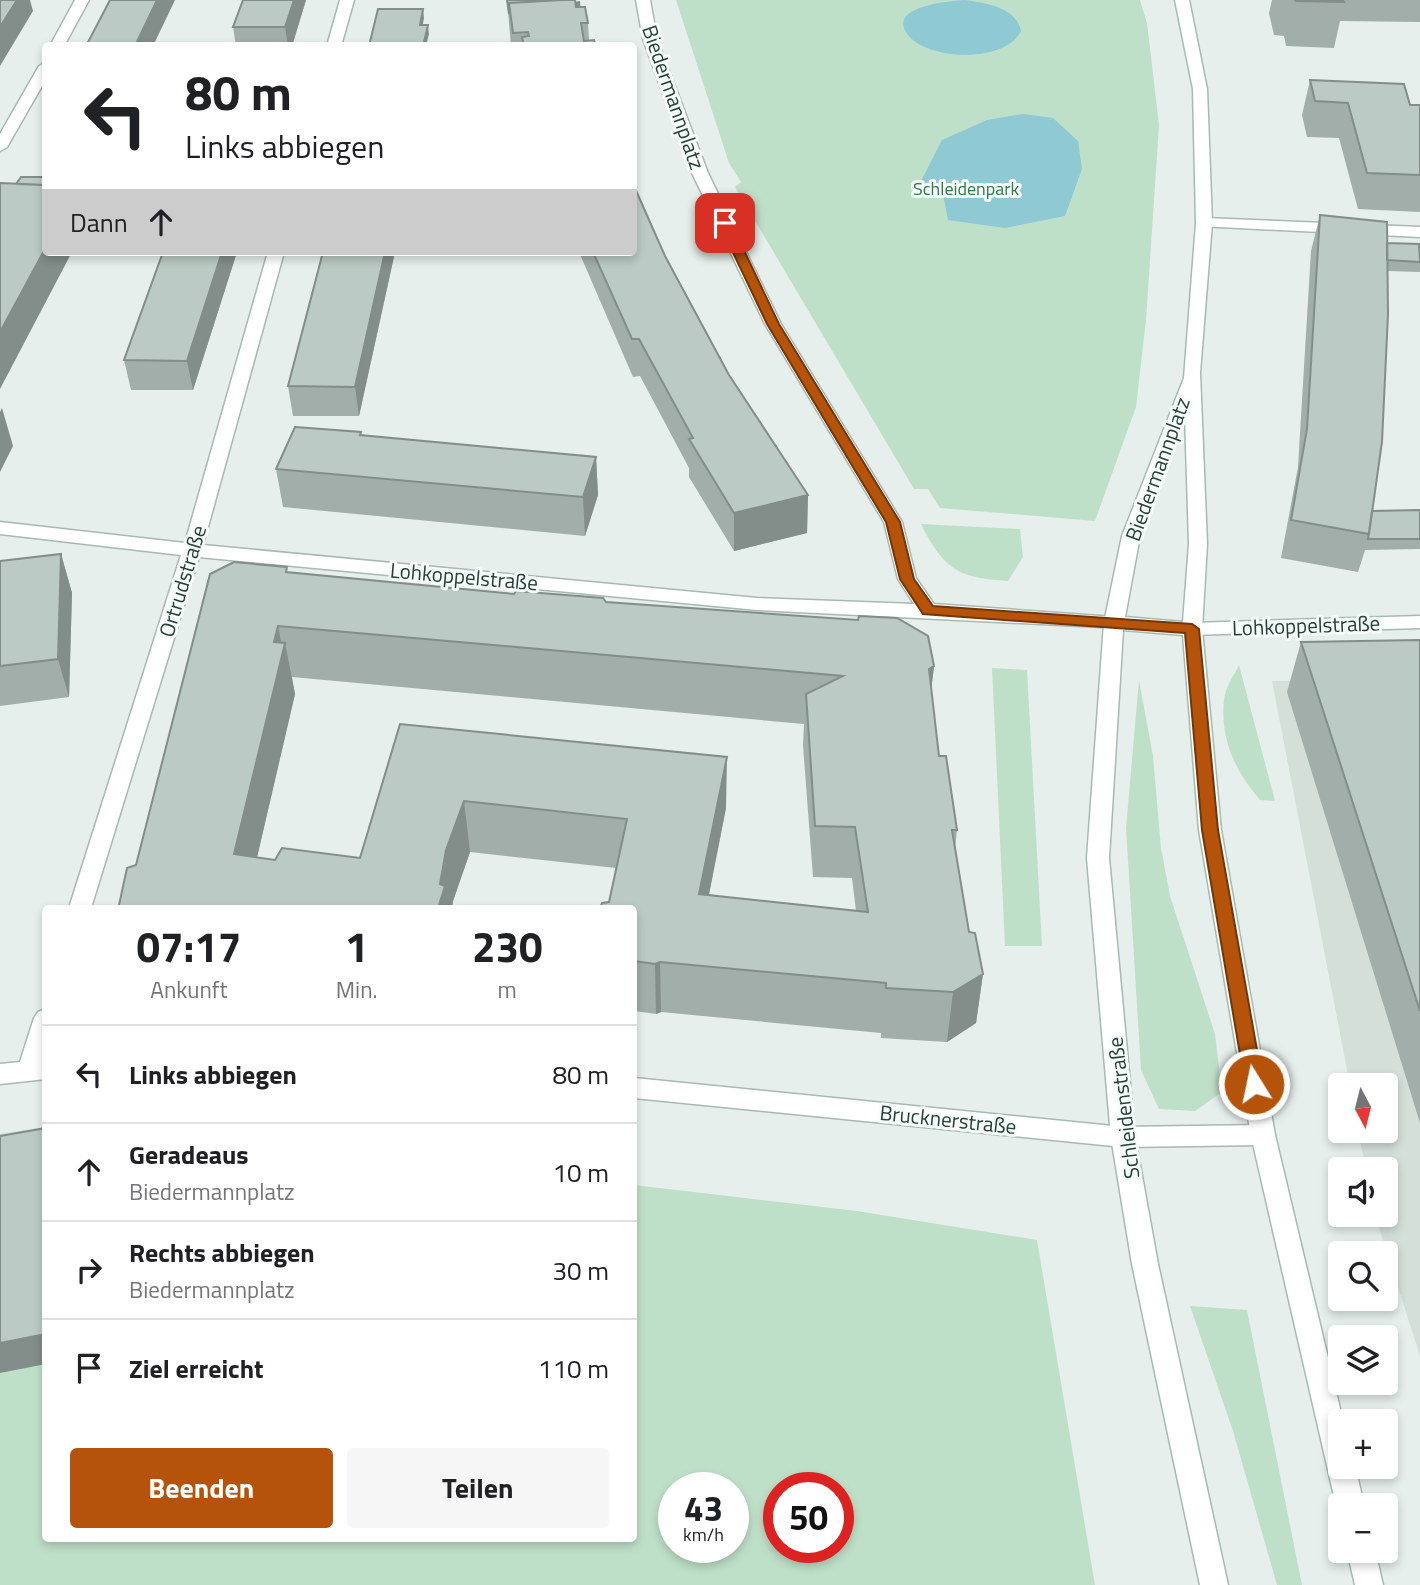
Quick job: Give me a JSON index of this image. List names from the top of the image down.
{
  "streets": {
    "street": [
      "Biedermannplatz",
      "Lohkoppelstraße",
      "Ortrudstraße",
      "Schleidenstraße",
      "Brucknerstraße"
    ]
  },
  "crossings": [
    ["Biedermannplatz", "Lohkoppelstraße"],
    ["Biedermannplatz", "Schleidenstraße"],
    ["Lohkoppelstraße", "Ortrudstraße"],
    ["Lohkoppelstraße", "Schleidenstraße"],
    ["Schleidenstraße", "Brucknerstraße"]
  ],
  "parks": ["Schleidenpark"],
  "north": "bottom",
  "page": {
    "turn": ["80 m", "Links abbiegen"],
    "then": "Dann",
    "eta": [
      "07:17",
      "Ankunft",
      "1",
      "Min.",
      "230",
      "m"
    ],
    "list": [
      {
        "name": "Links abbiegen",
        "value": "80 m"
      },
      {
        "name": "Geradeaus",
        "note": "Biedermannplatz",
        "value": "10 m"
      },
      {
        "name": "Rechts abbiegen",
        "note": "Biedermannplatz",
        "value": "30 m"
      },
      {
        "name": "Ziel erreicht",
        "value": "110 m"
      }
    ],
    "map_buttons": ["+", "−"],
    "buttons": ["Beenden", "Teilen"],
    "speed": "43 km/h",
    "limit": "50"
  }
}
